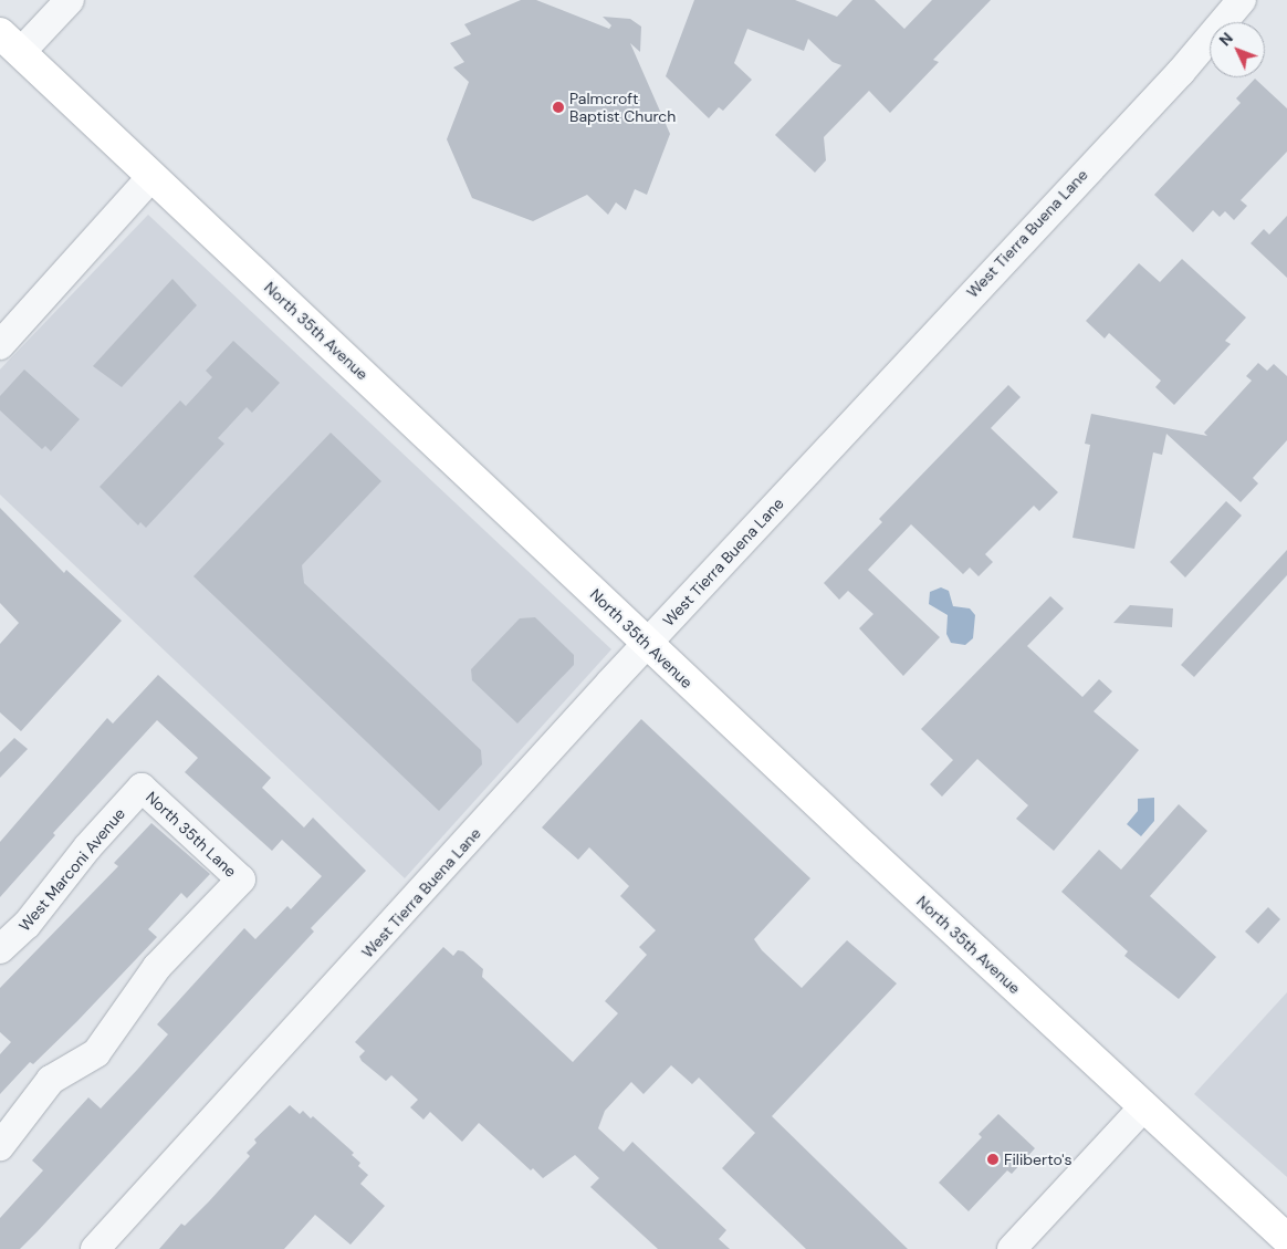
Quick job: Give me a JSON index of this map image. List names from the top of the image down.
{
  "streets": {
    "main road": ["North 35th Avenue"],
    "street": ["West Tierra Buena Lane", "North 35th Lane", "West Marconi Avenue"]
  },
  "crossings": [
    ["West Tierra Buena Lane", "North 35th Avenue"],
    ["North 35th Lane", "West Marconi Avenue"]
  ],
  "places": ["Palmcroft Baptist Church", "Filiberto's"],
  "north": "top left"
}
